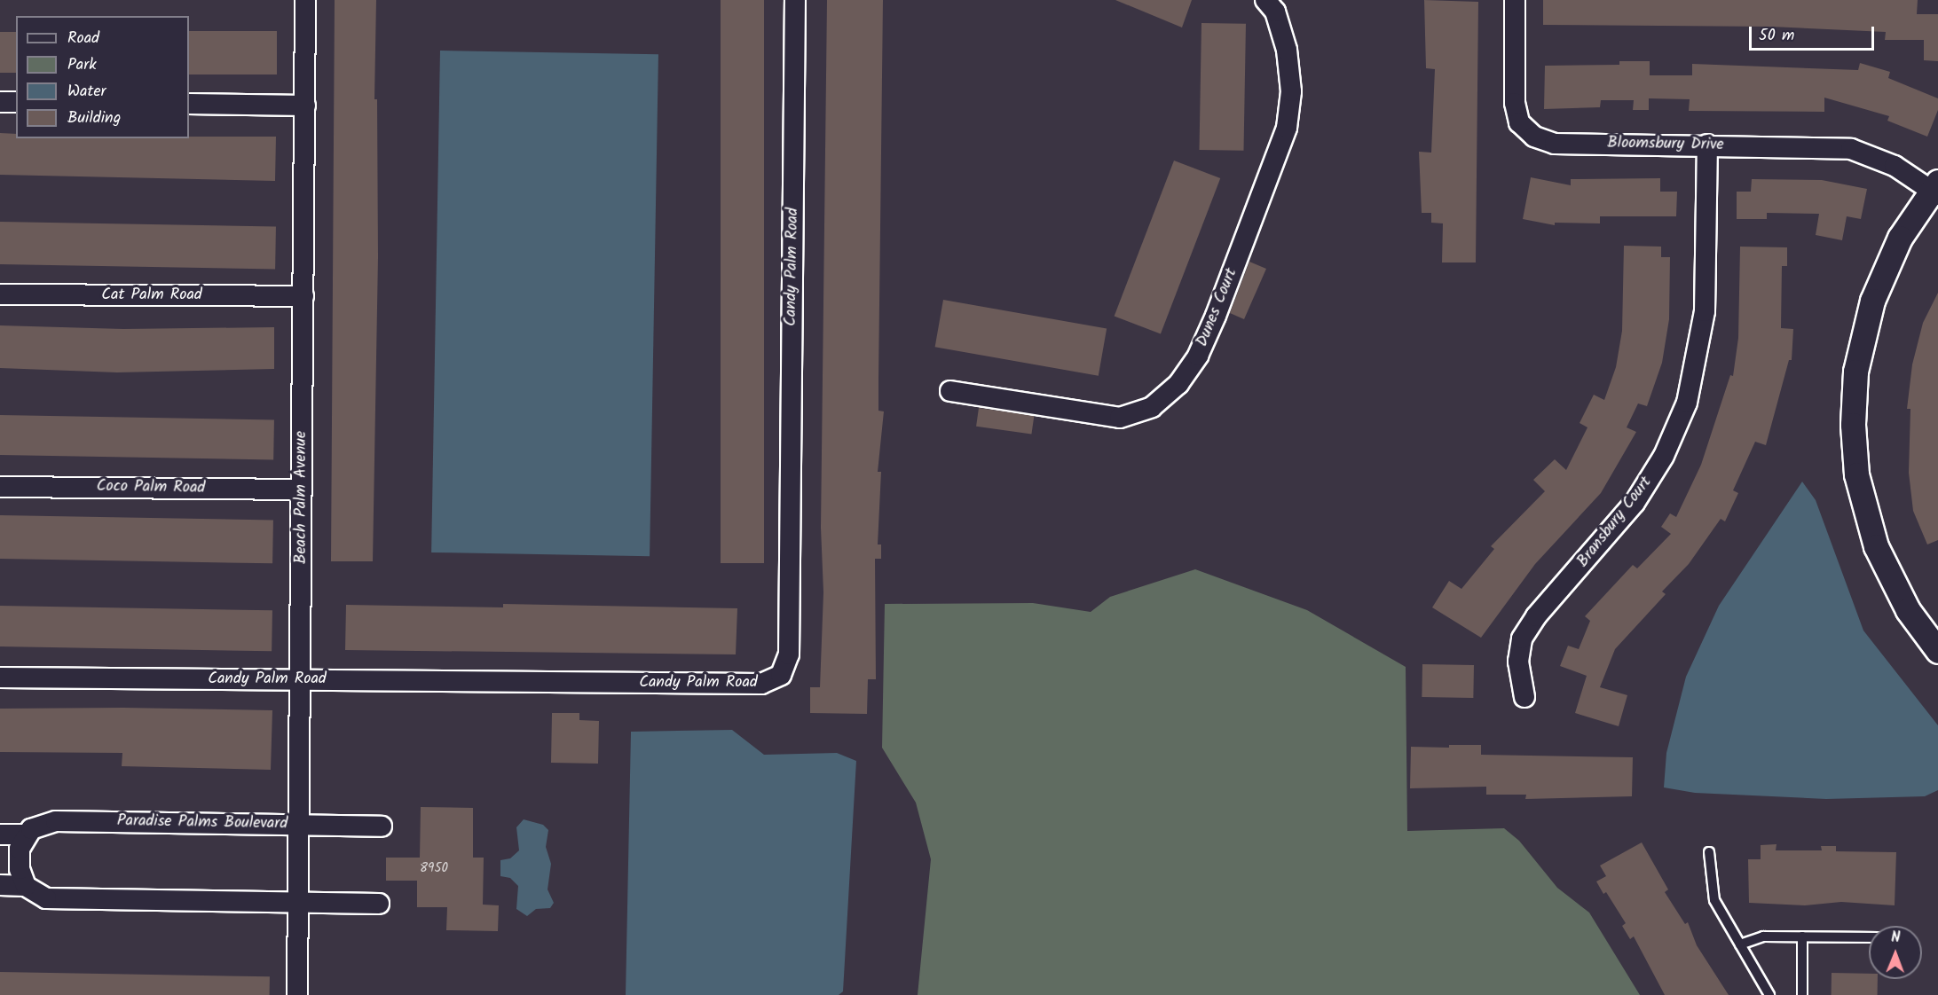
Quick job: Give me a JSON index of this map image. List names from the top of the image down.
{
  "streets": {
    "street": [
      "Bloomsbury Drive",
      "Candy Palm Road",
      "Cat Palm Road",
      "Dunes Court",
      "Coco Palm Road",
      "Beach Palm Avenue",
      "Bransbury Court",
      "Paradise Palms Boulevard"
    ]
  },
  "crossings": [
    ["Bloomsbury Drive", "Bransbury Court"],
    ["Candy Palm Road", "Beach Palm Avenue"],
    ["Cat Palm Road", "Beach Palm Avenue"],
    ["Coco Palm Road", "Beach Palm Avenue"],
    ["Beach Palm Avenue", "Paradise Palms Boulevard"]
  ],
  "house_numbers": ["8950"],
  "legend": [
    "Road",
    "Park",
    "Water",
    "Building"
  ],
  "scale_bar": "50 m",
  "north": "top"
}
